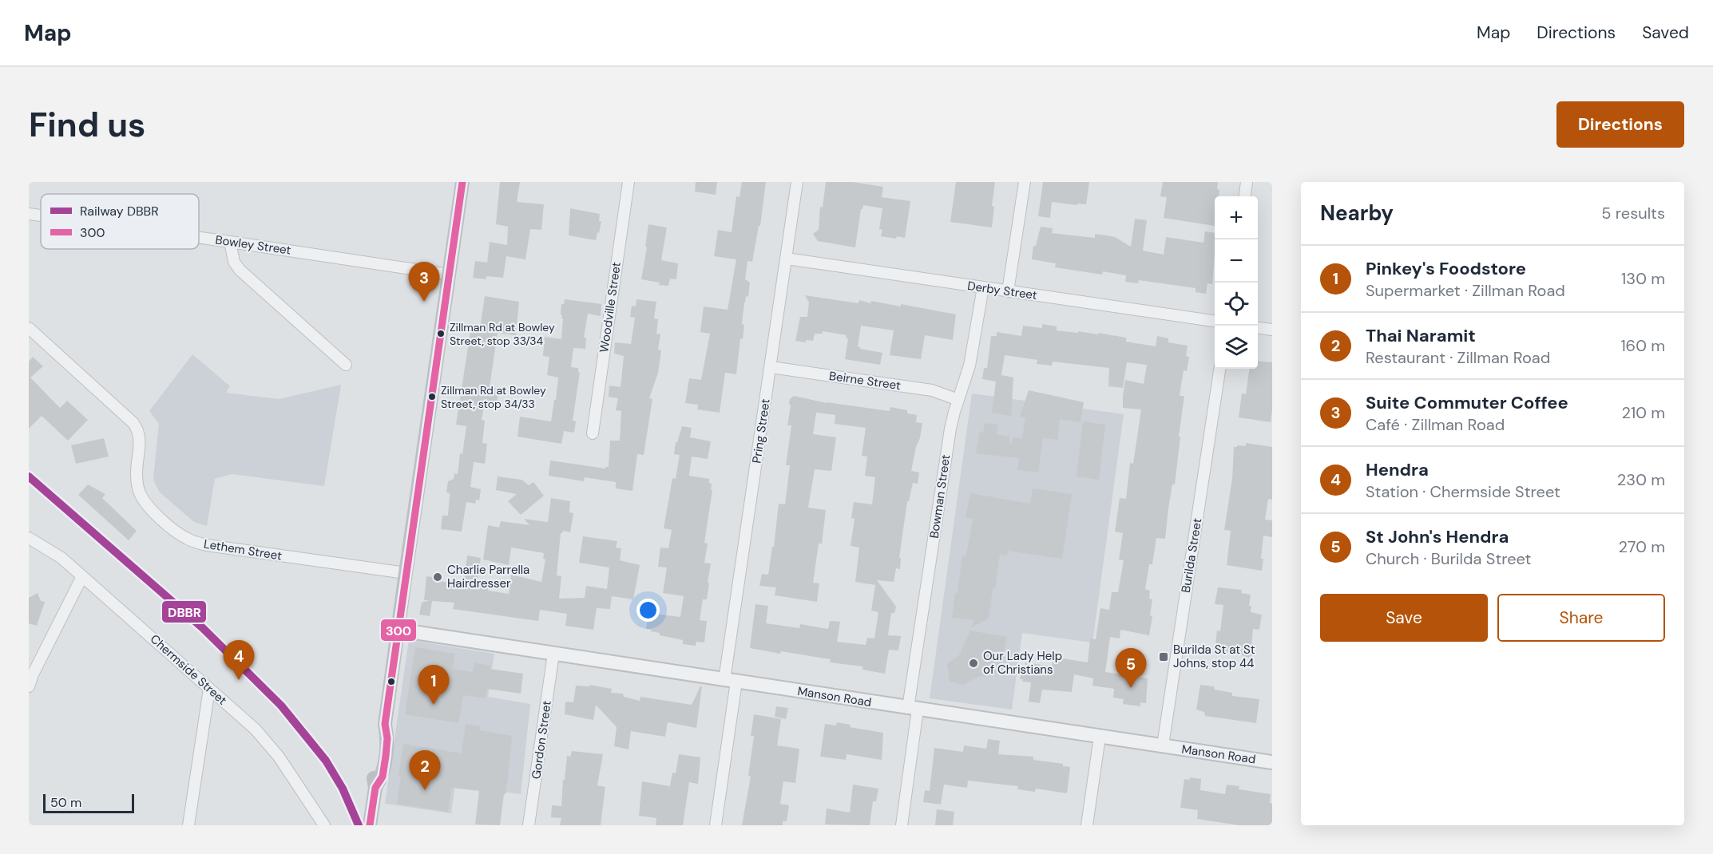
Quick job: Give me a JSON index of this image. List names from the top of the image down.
{
  "streets": {
    "street": [
      "Bowley Street",
      "Derby Street",
      "Woodville Street",
      "Beirne Street",
      "Pring Street",
      "Bowman Street",
      "Lethem Street",
      "Burilda Street",
      "Chermside Street",
      "Manson Road",
      "Gordon Street"
    ]
  },
  "crossings": [
    ["Derby Street", "Pring Street"],
    ["Derby Street", "Bowman Street"],
    ["Beirne Street", "Pring Street"],
    ["Beirne Street", "Bowman Street"],
    ["Pring Street", "Manson Road"],
    ["Bowman Street", "Manson Road"],
    ["Burilda Street", "Manson Road"],
    ["Manson Road", "Gordon Street"]
  ],
  "places": {
    "other": [
      "Zillman Rd at Bowley Street, stop 33/34",
      "Zillman Rd at Bowley Street, stop 34/33",
      "Charlie Parrella Hairdresser",
      "Our Lady Help of Christians"
    ],
    "transit": ["Burilda St at St Johns, stop 44"]
  },
  "lines": ["transit line 300", "rail line DBBR"],
  "legend": ["Railway DBBR", "300"],
  "scale_bar": "50 m",
  "page": {
    "header": "Map",
    "nav": ["Map", "Directions", "Saved"],
    "buttons": [
      "Directions",
      ["Save", "Share"]
    ],
    "title": "Find us",
    "heading": ["Nearby", "5 results"],
    "map_buttons": ["+", "−"],
    "list": [
      {
        "mark": "1",
        "name": "Pinkey's Foodstore",
        "note": "Supermarket · Zillman Road",
        "value": "130 m"
      },
      {
        "mark": "2",
        "name": "Thai Naramit",
        "note": "Restaurant · Zillman Road",
        "value": "160 m"
      },
      {
        "mark": "3",
        "name": "Suite Commuter Coffee",
        "note": "Café · Zillman Road",
        "value": "210 m"
      },
      {
        "mark": "4",
        "name": "Hendra",
        "note": "Station · Chermside Street",
        "value": "230 m"
      },
      {
        "mark": "5",
        "name": "St John's Hendra",
        "note": "Church · Burilda Street",
        "value": "270 m"
      }
    ],
    "pins": [
      "3",
      "4",
      "5",
      "1",
      "2"
    ],
    "scale": "50 m"
  }
}
